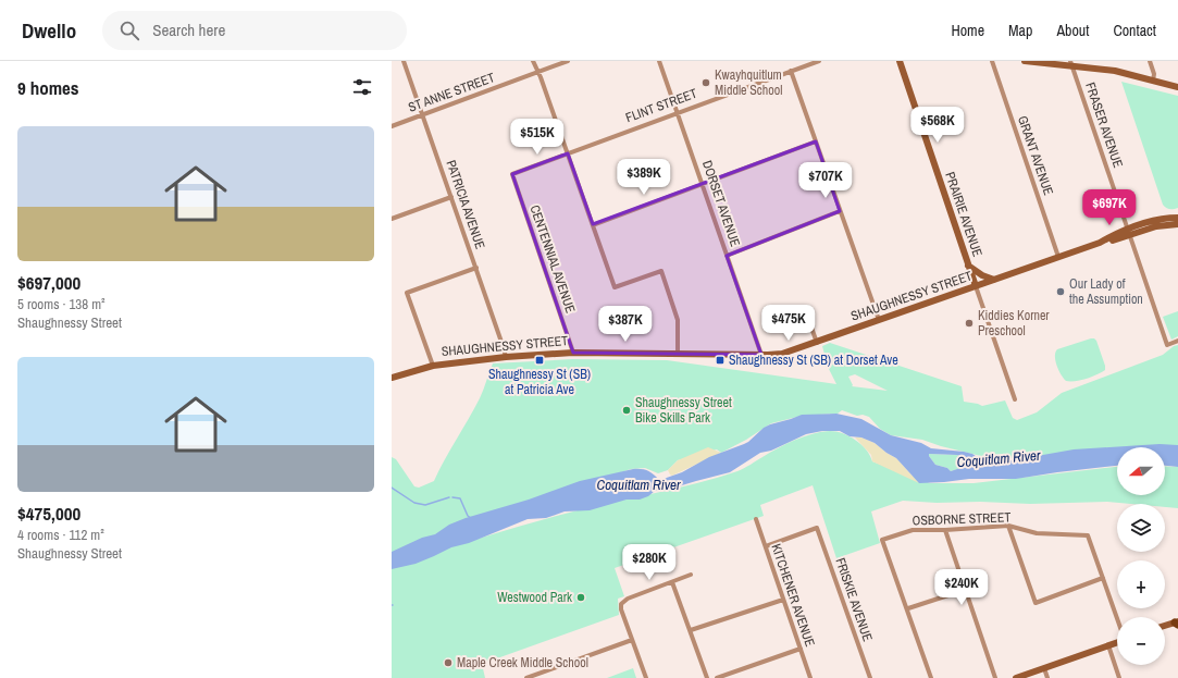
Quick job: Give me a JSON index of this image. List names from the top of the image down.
{
  "streets": {
    "main road": ["PRAIRIE AVENUE", "SHAUGHNESSY STREET"],
    "street": [
      "ST ANNE STREET",
      "FLINT STREET",
      "FRASER AVENUE",
      "GRANT AVENUE",
      "DORSET AVENUE",
      "PATRICIA AVENUE",
      "CENTENNIAL AVENUE",
      "OSBORNE STREET",
      "KITCHENER AVENUE",
      "FRISKIE AVENUE"
    ]
  },
  "crossings": [
    ["ST ANNE STREET", "PATRICIA AVENUE"],
    ["FLINT STREET", "DORSET AVENUE"],
    ["FLINT STREET", "CENTENNIAL AVENUE"],
    ["FRASER AVENUE", "SHAUGHNESSY STREET"],
    ["GRANT AVENUE", "SHAUGHNESSY STREET"],
    ["DORSET AVENUE", "SHAUGHNESSY STREET"],
    ["PATRICIA AVENUE", "SHAUGHNESSY STREET"],
    ["PRAIRIE AVENUE", "SHAUGHNESSY STREET"],
    ["CENTENNIAL AVENUE", "SHAUGHNESSY STREET"],
    ["KITCHENER AVENUE", "FRISKIE AVENUE"]
  ],
  "water": ["Coquitlam River"],
  "places": {
    "other": [
      "Kwayhquitlum Middle School",
      "Our Lady of the Assumption",
      "Kiddies Korner Preschool",
      "Shaughnessy Street Bike Skills Park",
      "Westwood Park",
      "Maple Creek Middle School"
    ],
    "transit": ["Shaughnessy St (SB) at Patricia Ave", "Shaughnessy St (SB) at Dorset Ave"]
  },
  "north": "left",
  "page": {
    "header": "Dwello",
    "search": "Search here",
    "nav": [
      "Home",
      "Map",
      "About",
      "Contact"
    ],
    "heading": "9 homes",
    "price": [
      "$568K",
      "$515K",
      "$389K",
      "$707K",
      "$697K",
      "$475K",
      "$387K",
      "$280K",
      "$240K"
    ],
    "list": [
      {
        "name": "$697,000",
        "note": "5 rooms · 138 m² · Shaughnessy Street"
      },
      {
        "name": "$475,000",
        "note": "4 rooms · 112 m² · Shaughnessy Street"
      }
    ],
    "map_buttons": ["+", "−"]
  }
}
